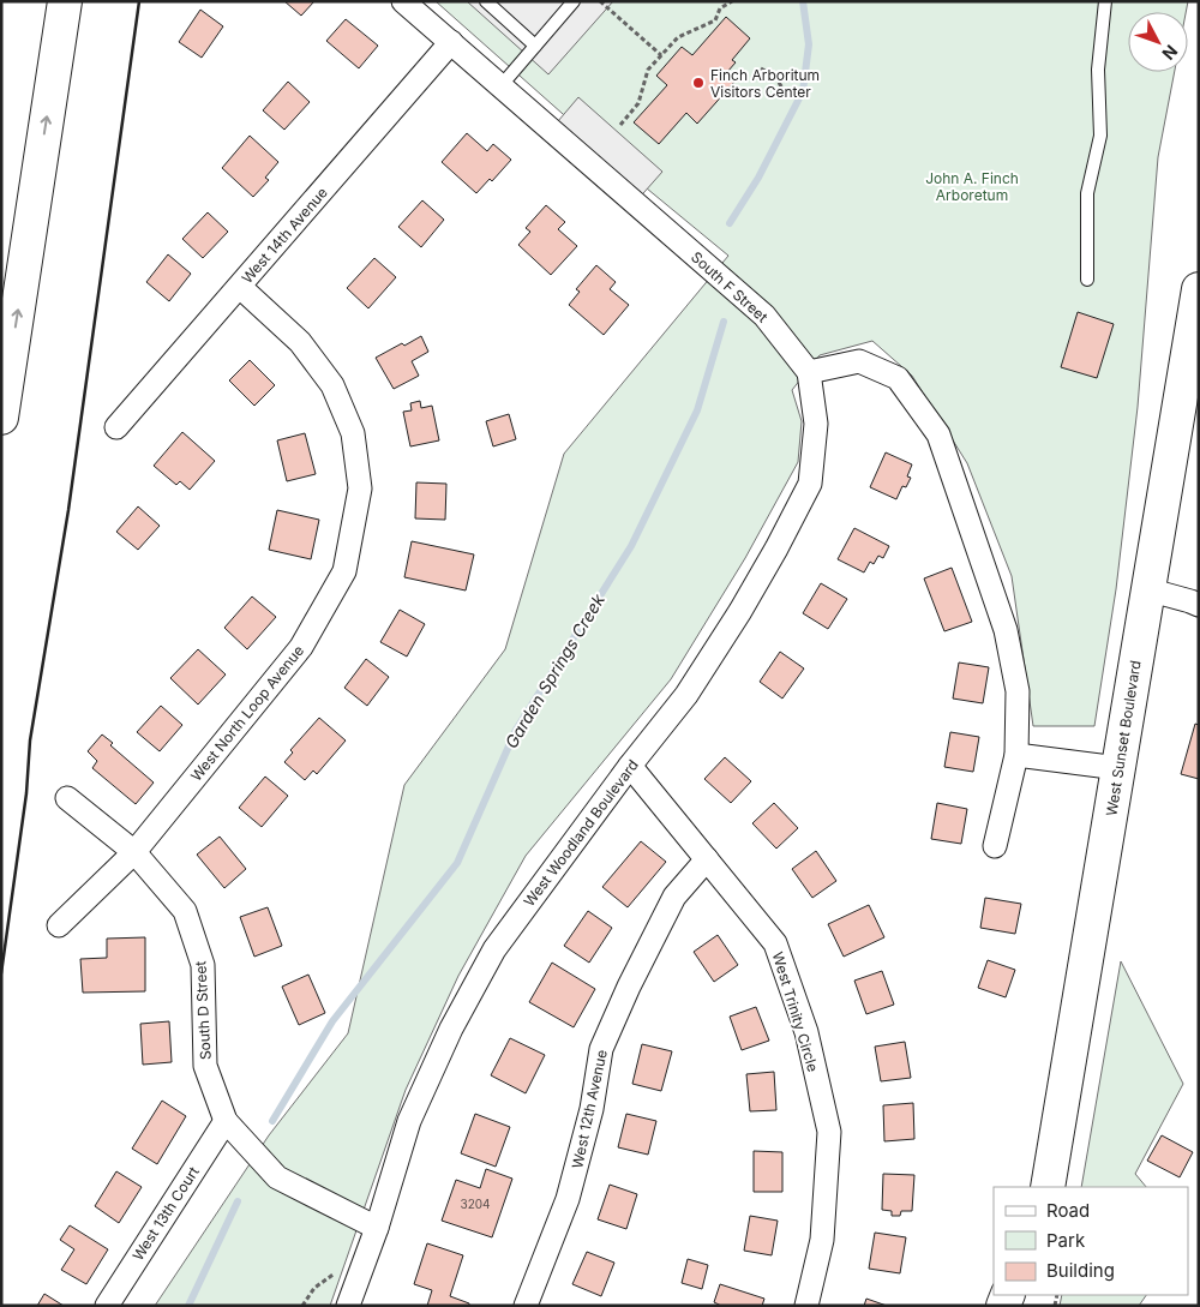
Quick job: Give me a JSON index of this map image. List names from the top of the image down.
{
  "streets": {
    "main road": ["West Sunset Boulevard"],
    "street": [
      "West 14th Avenue",
      "South F Street",
      "West North Loop Avenue",
      "West Woodland Boulevard",
      "South D Street",
      "West Trinity Circle",
      "West 12th Avenue",
      "West 13th Court"
    ]
  },
  "crossings": [
    ["West 14th Avenue", "South F Street"],
    ["West 14th Avenue", "West North Loop Avenue"],
    ["South F Street", "West Woodland Boulevard"],
    ["West North Loop Avenue", "South D Street"],
    ["West Woodland Boulevard", "South D Street"],
    ["West Woodland Boulevard", "West Trinity Circle"],
    ["South D Street", "West 13th Court"],
    ["West Trinity Circle", "West 12th Avenue"]
  ],
  "water": ["Garden Springs Creek"],
  "parks": ["John A. Finch Arboretum"],
  "places": ["Finch Arboritum Visitors Center"],
  "house_numbers": ["3204"],
  "legend": ["Road", "Park", "Building"],
  "north": "bottom right"
}
